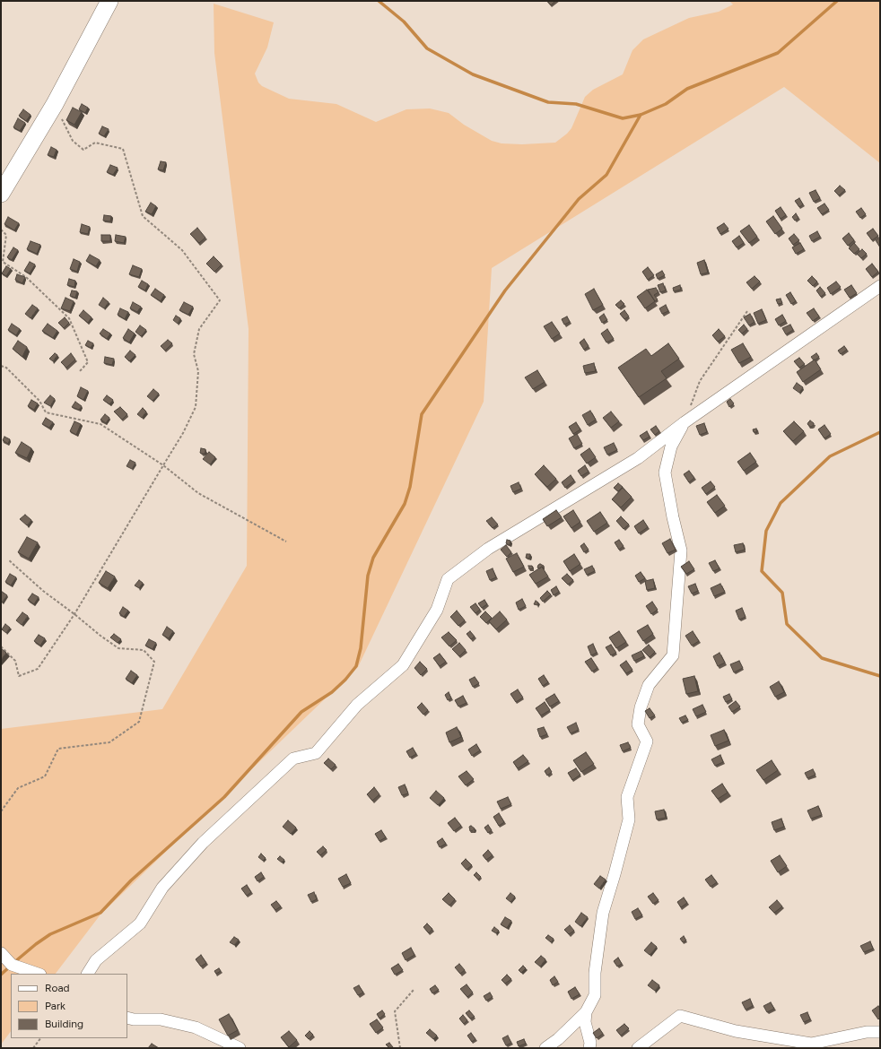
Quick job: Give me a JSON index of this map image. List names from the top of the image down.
{
  "legend": ["Road", "Park", "Building"]
}
